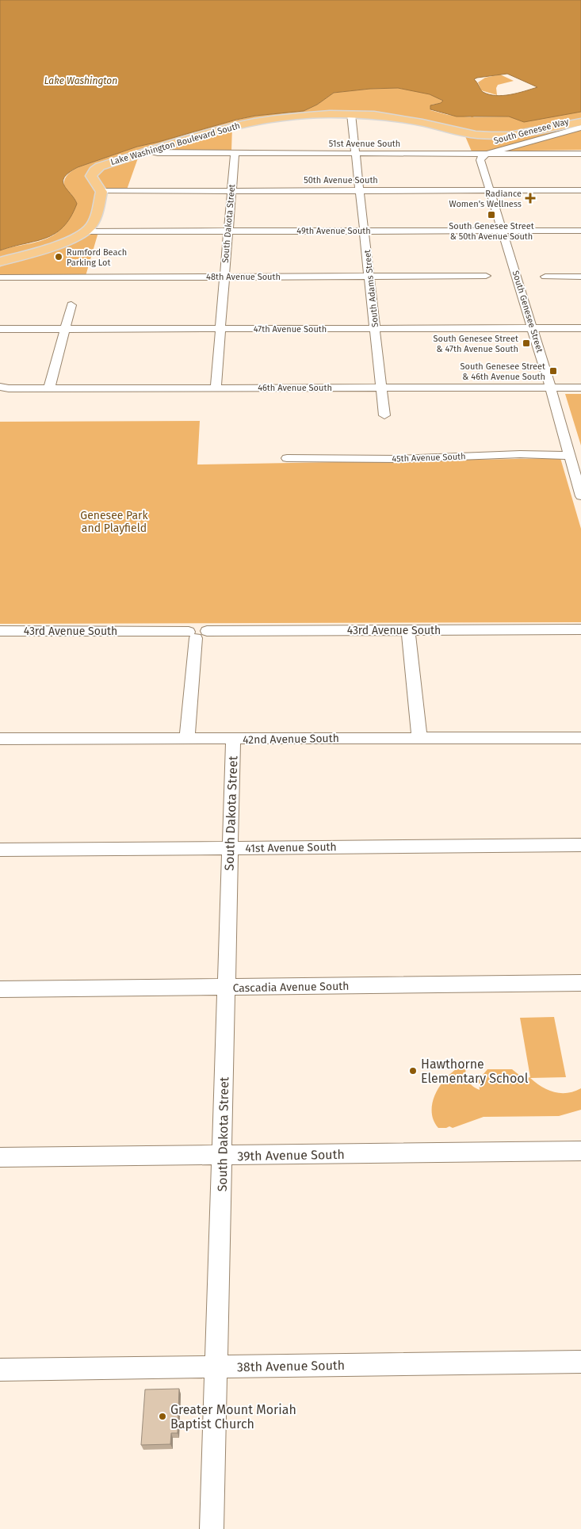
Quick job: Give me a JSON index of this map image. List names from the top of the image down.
{
  "streets": {
    "main road": ["Lake Washington Boulevard South"],
    "street": [
      "South Genesee Way",
      "51st Avenue South",
      "50th Avenue South",
      "South Dakota Street",
      "49th Avenue South",
      "48th Avenue South",
      "South Adams Street",
      "South Genesee Street",
      "47th Avenue South",
      "46th Avenue South",
      "45th Avenue South",
      "43rd Avenue South",
      "42nd Avenue South",
      "41st Avenue South",
      "Cascadia Avenue South",
      "39th Avenue South",
      "38th Avenue South"
    ]
  },
  "crossings": [
    ["South Genesee Way", "51st Avenue South"],
    ["South Genesee Way", "South Genesee Street"],
    ["Lake Washington Boulevard South", "51st Avenue South"],
    ["Lake Washington Boulevard South", "50th Avenue South"],
    ["Lake Washington Boulevard South", "South Adams Street"],
    ["51st Avenue South", "South Dakota Street"],
    ["51st Avenue South", "South Adams Street"],
    ["51st Avenue South", "South Genesee Street"],
    ["50th Avenue South", "South Dakota Street"],
    ["50th Avenue South", "South Adams Street"],
    ["50th Avenue South", "South Genesee Street"],
    ["South Dakota Street", "49th Avenue South"],
    ["South Dakota Street", "48th Avenue South"],
    ["South Dakota Street", "47th Avenue South"],
    ["South Dakota Street", "46th Avenue South"],
    ["South Dakota Street", "42nd Avenue South"],
    ["South Dakota Street", "41st Avenue South"],
    ["South Dakota Street", "Cascadia Avenue South"],
    ["South Dakota Street", "39th Avenue South"],
    ["South Dakota Street", "38th Avenue South"],
    ["49th Avenue South", "South Adams Street"],
    ["49th Avenue South", "South Genesee Street"],
    ["48th Avenue South", "South Adams Street"],
    ["South Adams Street", "47th Avenue South"],
    ["South Adams Street", "46th Avenue South"],
    ["South Genesee Street", "47th Avenue South"],
    ["South Genesee Street", "46th Avenue South"],
    ["South Genesee Street", "45th Avenue South"]
  ],
  "water": ["Lake Washington"],
  "parks": ["Genesee Park and Playfield"],
  "places": {
    "health": ["Radiance Women's Wellness"],
    "transit": ["South Genesee Street & 50th Avenue South", "South Genesee Street & 47th Avenue South", "South Genesee Street & 46th Avenue South"],
    "other": ["Rumford Beach Parking Lot", "Hawthorne Elementary School", "Greater Mount Moriah Baptist Church"]
  }
}
